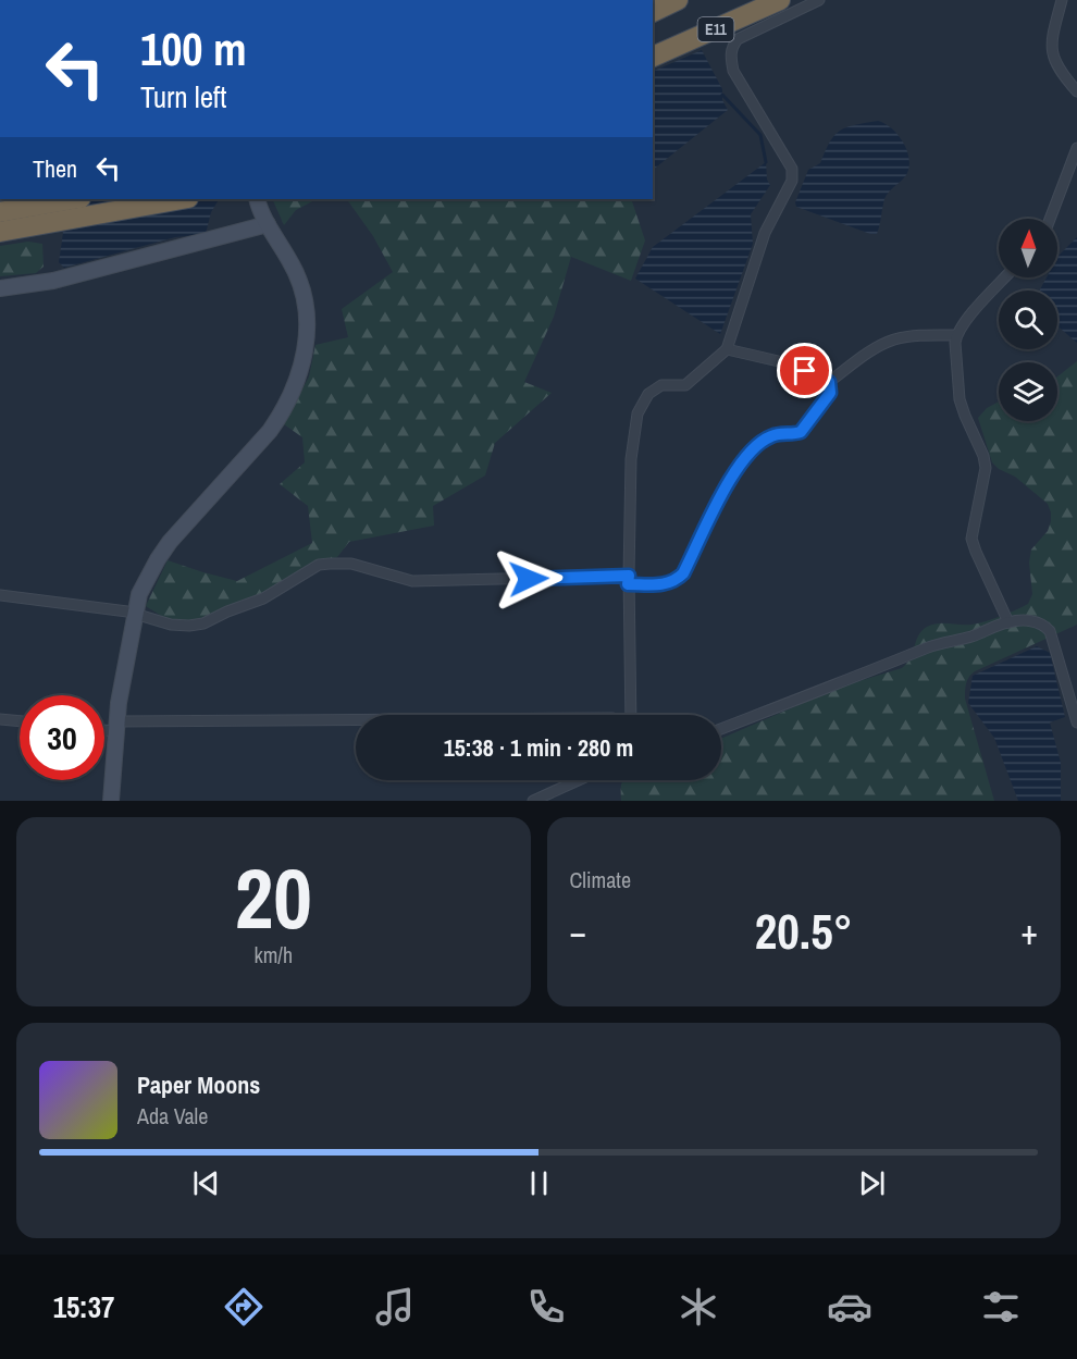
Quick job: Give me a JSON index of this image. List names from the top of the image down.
{
  "streets": {
    "highway": ["E11"]
  },
  "north": "top",
  "page": {
    "turn": ["100 m", "Turn left"],
    "then": "Then",
    "limit": "30",
    "trip": "15:38 · 1 min · 280 m",
    "tile": [
      ["20", "km/h"],
      "Climate"
    ],
    "heat": ["−", "20.5°", "+"],
    "song": ["Paper Moons", "Ada Vale"],
    "tabs": "15:37"
  }
}
